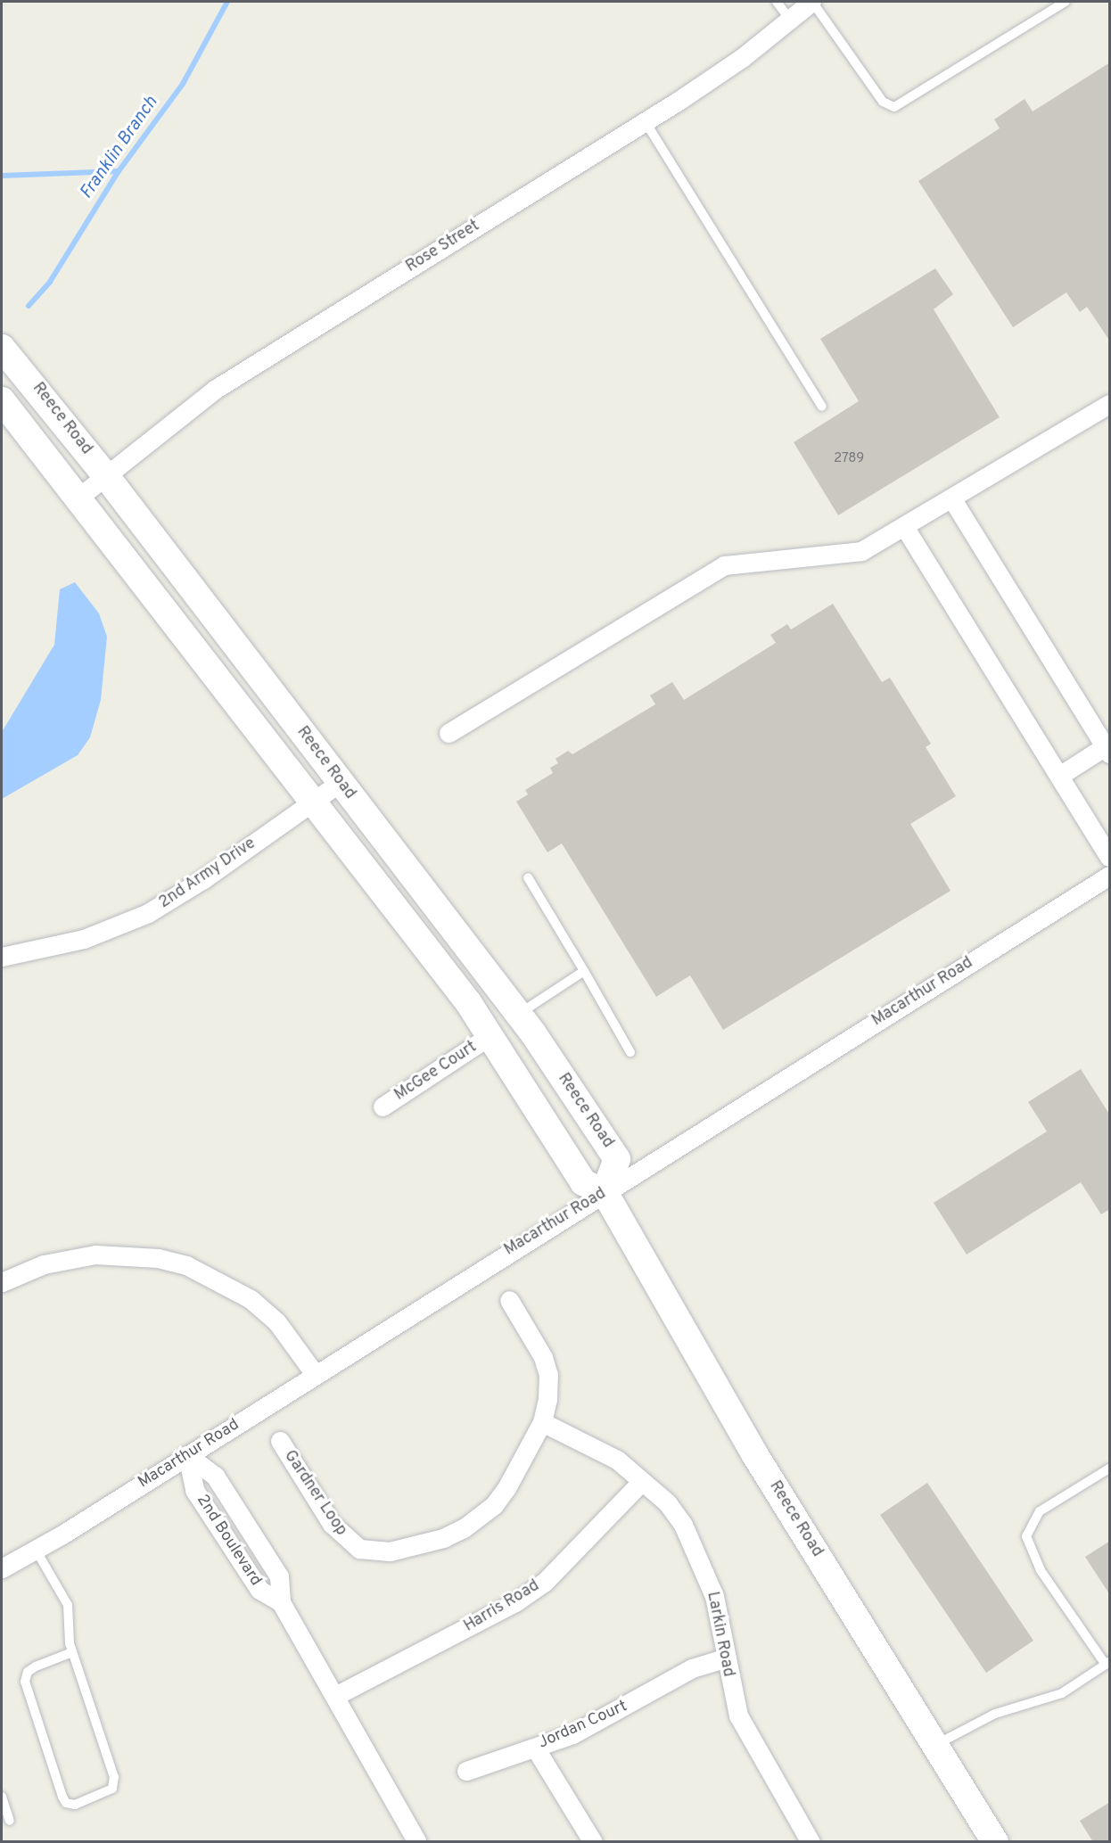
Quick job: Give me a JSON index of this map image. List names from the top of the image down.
{
  "streets": {
    "street": [
      "Rose Street",
      "Reece Road",
      "2nd Army Drive",
      "Macarthur Road",
      "McGee Court",
      "Gardner Loop",
      "2nd Boulevard",
      "Harris Road",
      "Larkin Road",
      "Jordan Court"
    ]
  },
  "crossings": [
    ["Rose Street", "Reece Road"],
    ["Reece Road", "2nd Army Drive"],
    ["Reece Road", "Macarthur Road"],
    ["Reece Road", "McGee Court"],
    ["Macarthur Road", "2nd Boulevard"],
    ["Gardner Loop", "Larkin Road"],
    ["2nd Boulevard", "Harris Road"],
    ["Harris Road", "Larkin Road"],
    ["Larkin Road", "Jordan Court"]
  ],
  "water": ["Franklin Branch"],
  "house_numbers": ["2789"]
}
